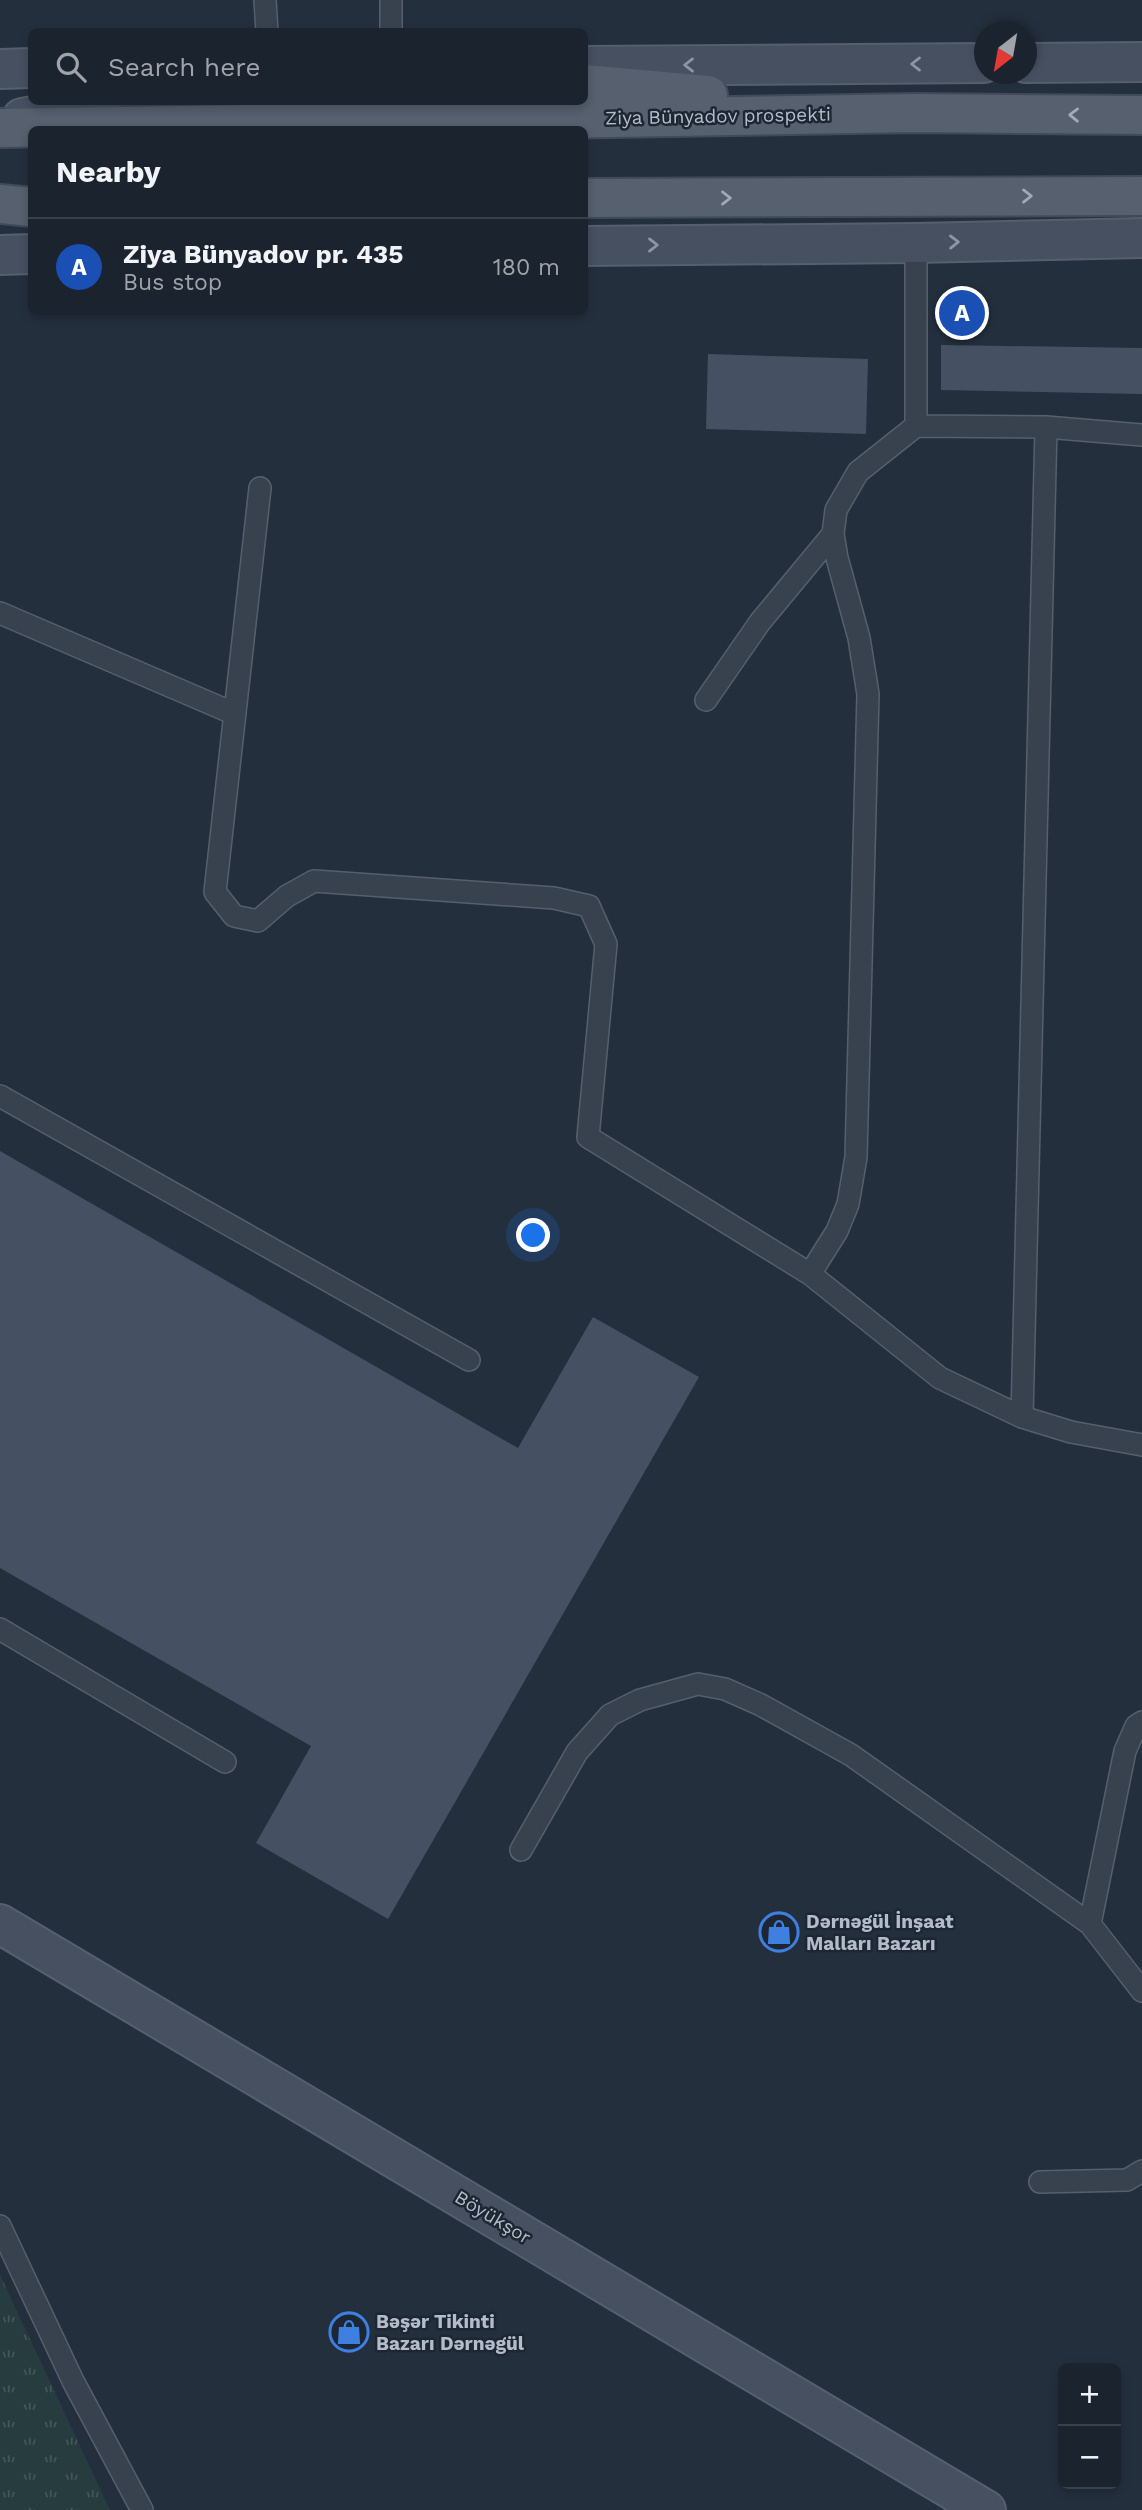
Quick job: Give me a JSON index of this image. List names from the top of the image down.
{
  "streets": {
    "main road": ["Ziya Bünyadov prospekti", "Böyükşor"]
  },
  "places": {
    "shop": ["Dərnəgül İnşaat Malları Bazarı", "Bəşər Tikinti Bazarı Dərnəgül"]
  },
  "north": "bottom left",
  "page": {
    "search": "Search here",
    "heading": "Nearby",
    "list": [
      {
        "mark": "A",
        "name": "Ziya Bünyadov pr. 435",
        "note": "Bus stop",
        "value": "180 m"
      }
    ],
    "pins": "A",
    "map_buttons": ["+", "−"]
  }
}
